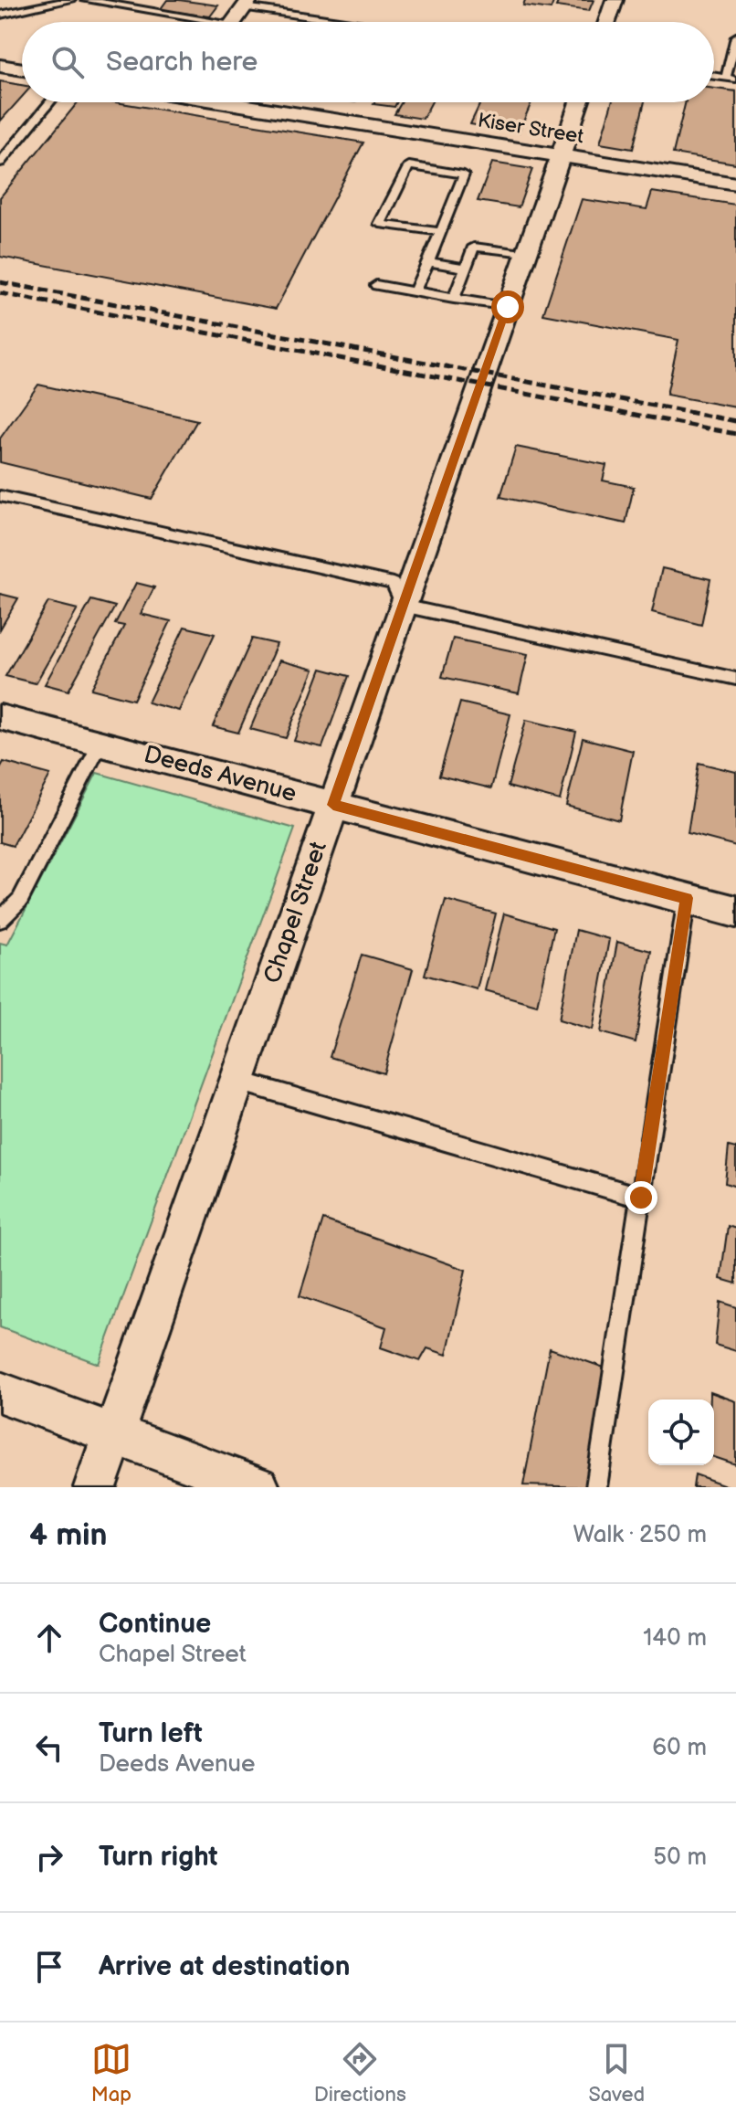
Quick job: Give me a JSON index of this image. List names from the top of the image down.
{
  "streets": {
    "street": ["Kiser Street", "Deeds Avenue", "Chapel Street"]
  },
  "crossings": [
    ["Kiser Street", "Chapel Street"],
    ["Deeds Avenue", "Chapel Street"]
  ],
  "page": {
    "search": "Search here",
    "heading": ["4 min", "Walk · 250 m"],
    "list": [
      ["Continue", "Chapel Street", "140 m"],
      ["Turn left", "Deeds Avenue", "60 m"],
      ["Turn right", "50 m"],
      "Arrive at destination"
    ],
    "nav": ["Map", "Directions", "Saved"]
  }
}
